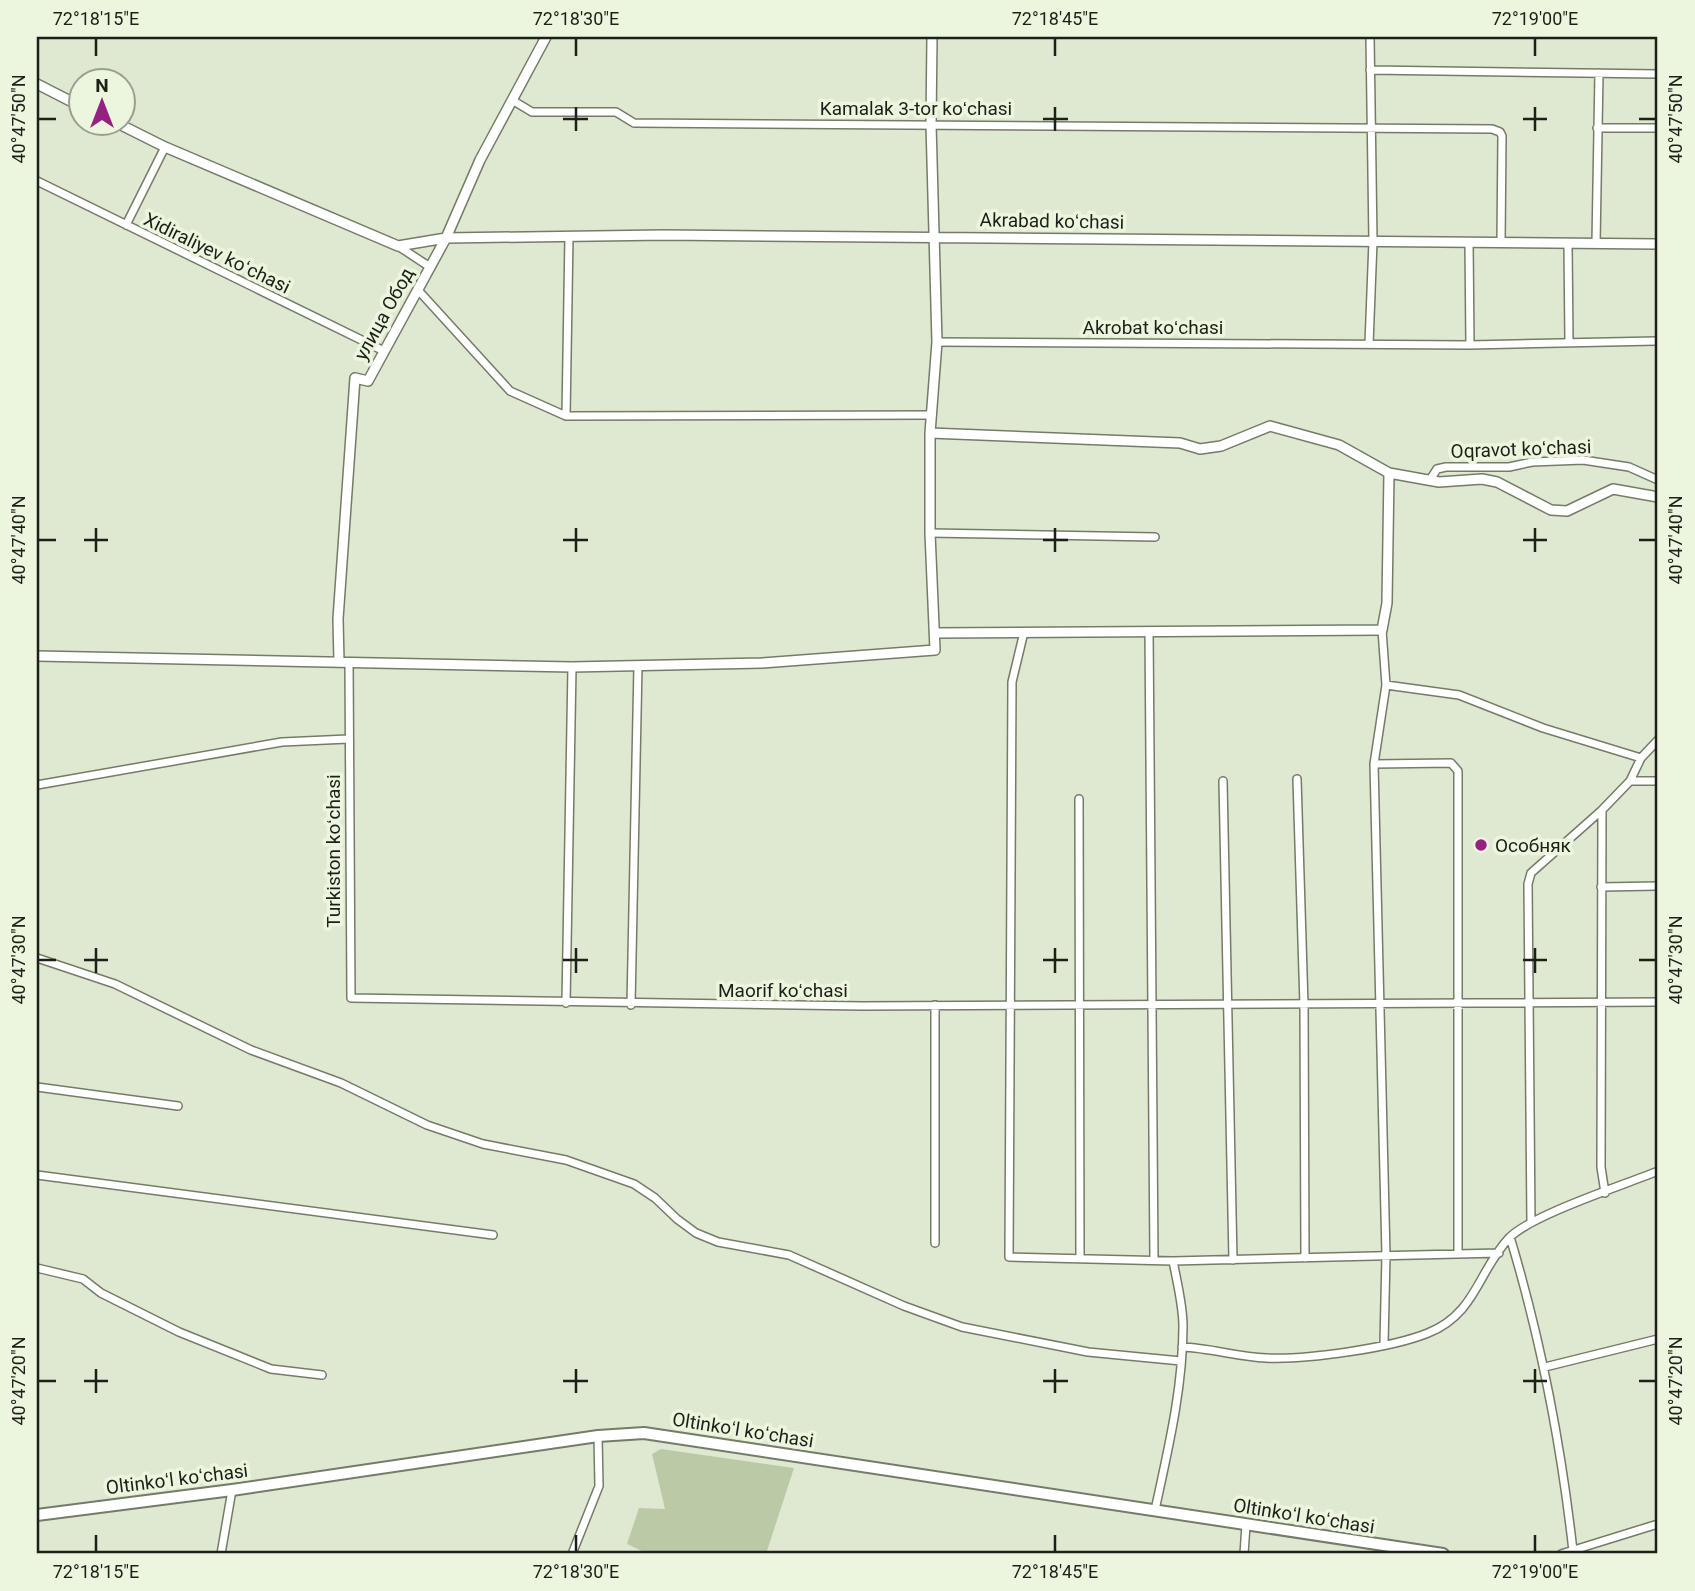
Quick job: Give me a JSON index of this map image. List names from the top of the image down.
{
  "streets": {
    "main road": ["Oltinkoʻl koʻchasi"],
    "street": [
      "Kamalak 3-tor koʻchasi",
      "Akrabad koʻchasi",
      "Xidiraliyev koʻchasi",
      "улица Обод",
      "Akrobat koʻchasi",
      "Oqravot koʻchasi",
      "Turkiston koʻchasi",
      "Maorif koʻchasi"
    ]
  },
  "crossings": [
    ["Kamalak 3-tor koʻchasi", "Akrabad koʻchasi"],
    ["Kamalak 3-tor koʻchasi", "улица Обод"],
    ["Akrabad koʻchasi", "улица Обод"],
    ["Xidiraliyev koʻchasi", "улица Обод"],
    ["Turkiston koʻchasi", "Maorif koʻchasi"]
  ],
  "places": ["Особняк"],
  "north": "top",
  "coordinates": [
    "72°18'15\"E",
    "72°18'30\"E",
    "72°18'45\"E",
    "72°19'00\"E",
    "40°47'50\"N",
    "40°47'40\"N",
    "40°47'30\"N",
    "40°47'20\"N"
  ]
}
